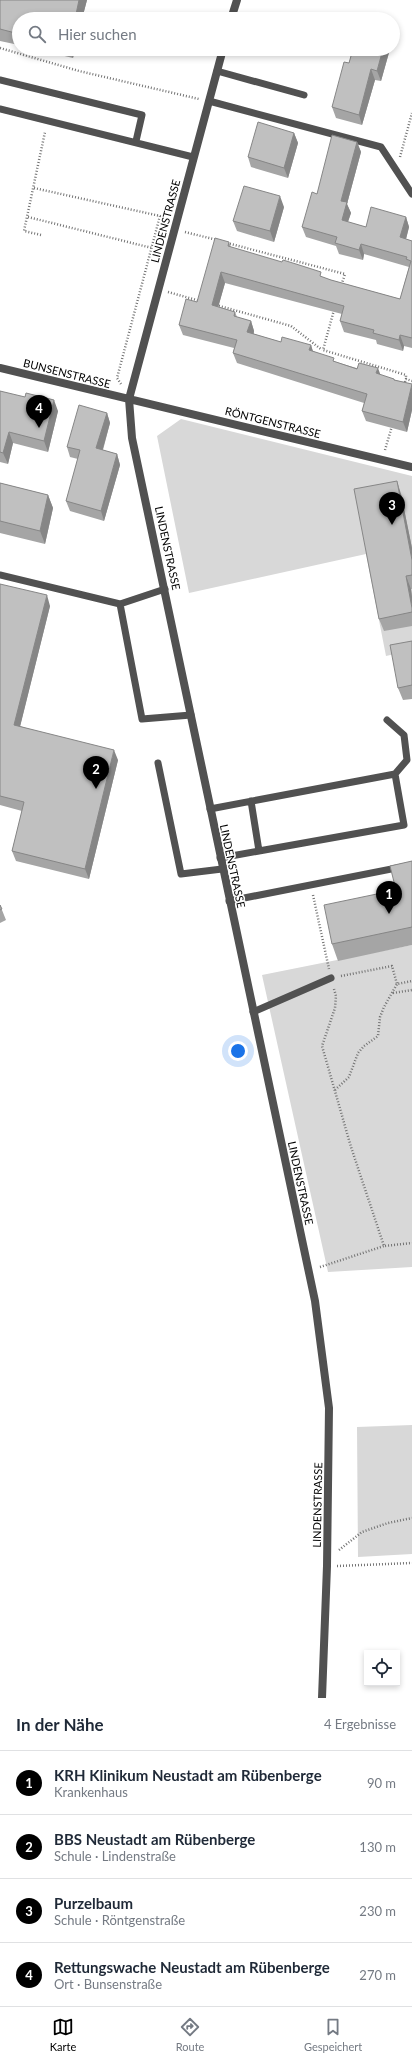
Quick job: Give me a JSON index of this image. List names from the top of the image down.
{
  "streets": {
    "street": ["LINDENSTRASSE", "BUNSENSTRASSE", "RÖNTGENSTRASSE"]
  },
  "crossings": [
    ["LINDENSTRASSE", "BUNSENSTRASSE"],
    ["LINDENSTRASSE", "RÖNTGENSTRASSE"],
    ["BUNSENSTRASSE", "RÖNTGENSTRASSE"]
  ],
  "page": {
    "search": "Hier suchen",
    "pins": [
      "4",
      "3",
      "2",
      "1"
    ],
    "heading": ["In der Nähe", "4 Ergebnisse"],
    "list": [
      {
        "mark": "1",
        "name": "KRH Klinikum Neustadt am Rübenberge",
        "note": "Krankenhaus",
        "value": "90 m"
      },
      {
        "mark": "2",
        "name": "BBS Neustadt am Rübenberge",
        "note": "Schule · Lindenstraße",
        "value": "130 m"
      },
      {
        "mark": "3",
        "name": "Purzelbaum",
        "note": "Schule · Röntgenstraße",
        "value": "230 m"
      },
      {
        "mark": "4",
        "name": "Rettungswache Neustadt am Rübenberge",
        "note": "Ort · Bunsenstraße",
        "value": "270 m"
      }
    ],
    "nav": ["Karte", "Route", "Gespeichert"]
  }
}
